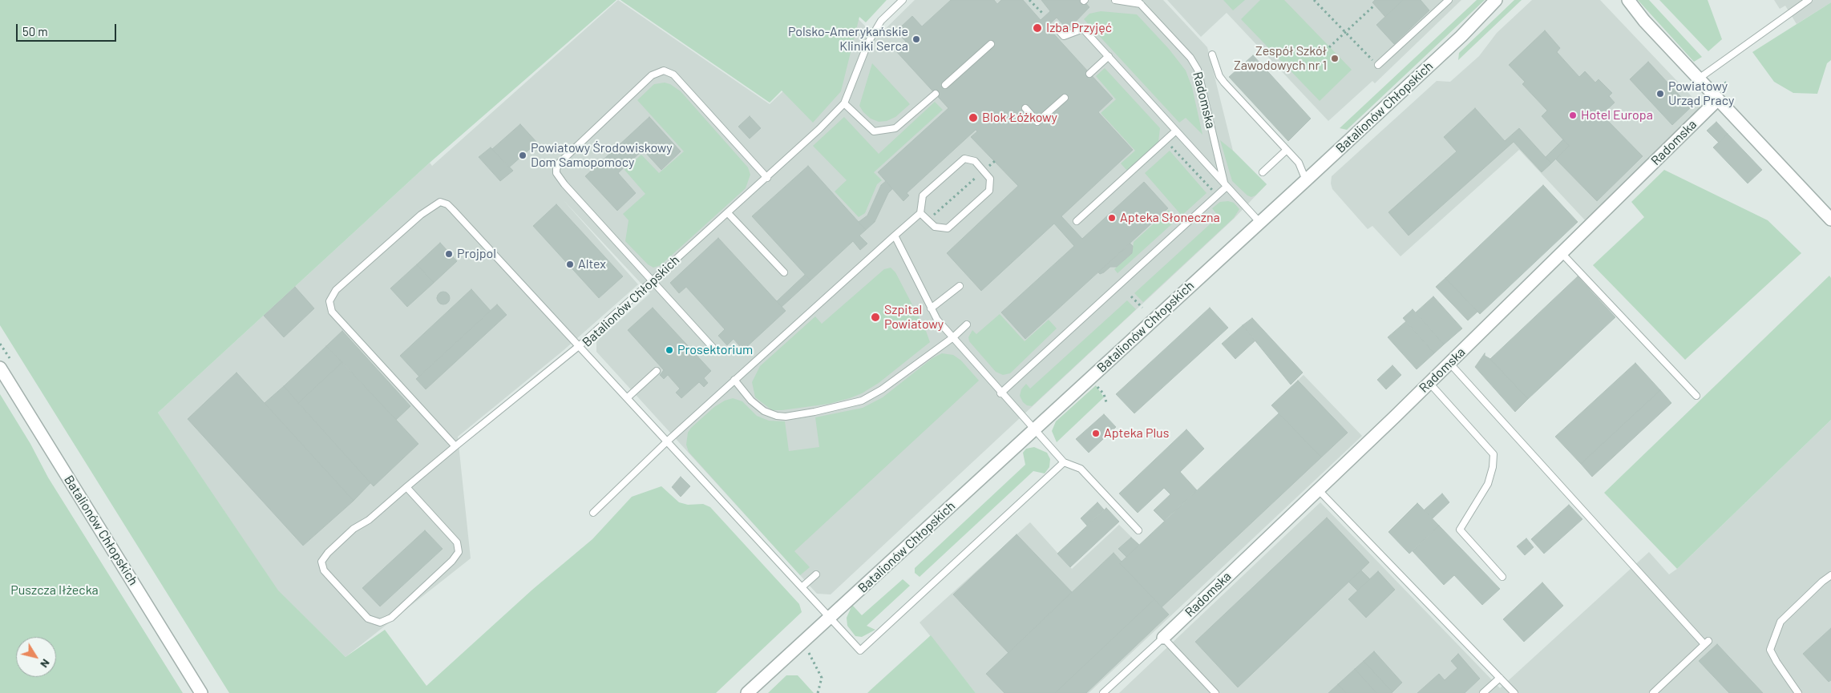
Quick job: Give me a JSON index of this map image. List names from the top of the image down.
{
  "streets": {
    "street": ["Radomska", "Batalionów Chłopskich"]
  },
  "parks": ["Puszcza Iłżecka"],
  "places": [
    "Izba Przyjęć",
    "Polsko-Amerykańskie Kliniki Serca",
    "Zespół Szkół Zawodowych nr 1",
    "Powiatowy Urząd Pracy",
    "Hotel Europa",
    "Blok Łóżkowy",
    "Powiatowy Środowiskowy Dom Samopomocy",
    "Apteka Słoneczna",
    "Projpol",
    "Altex",
    "Szpital Powiatowy",
    "Prosektorium",
    "Apteka Plus"
  ],
  "scale_bar": "50 m",
  "north": "bottom right"
}
